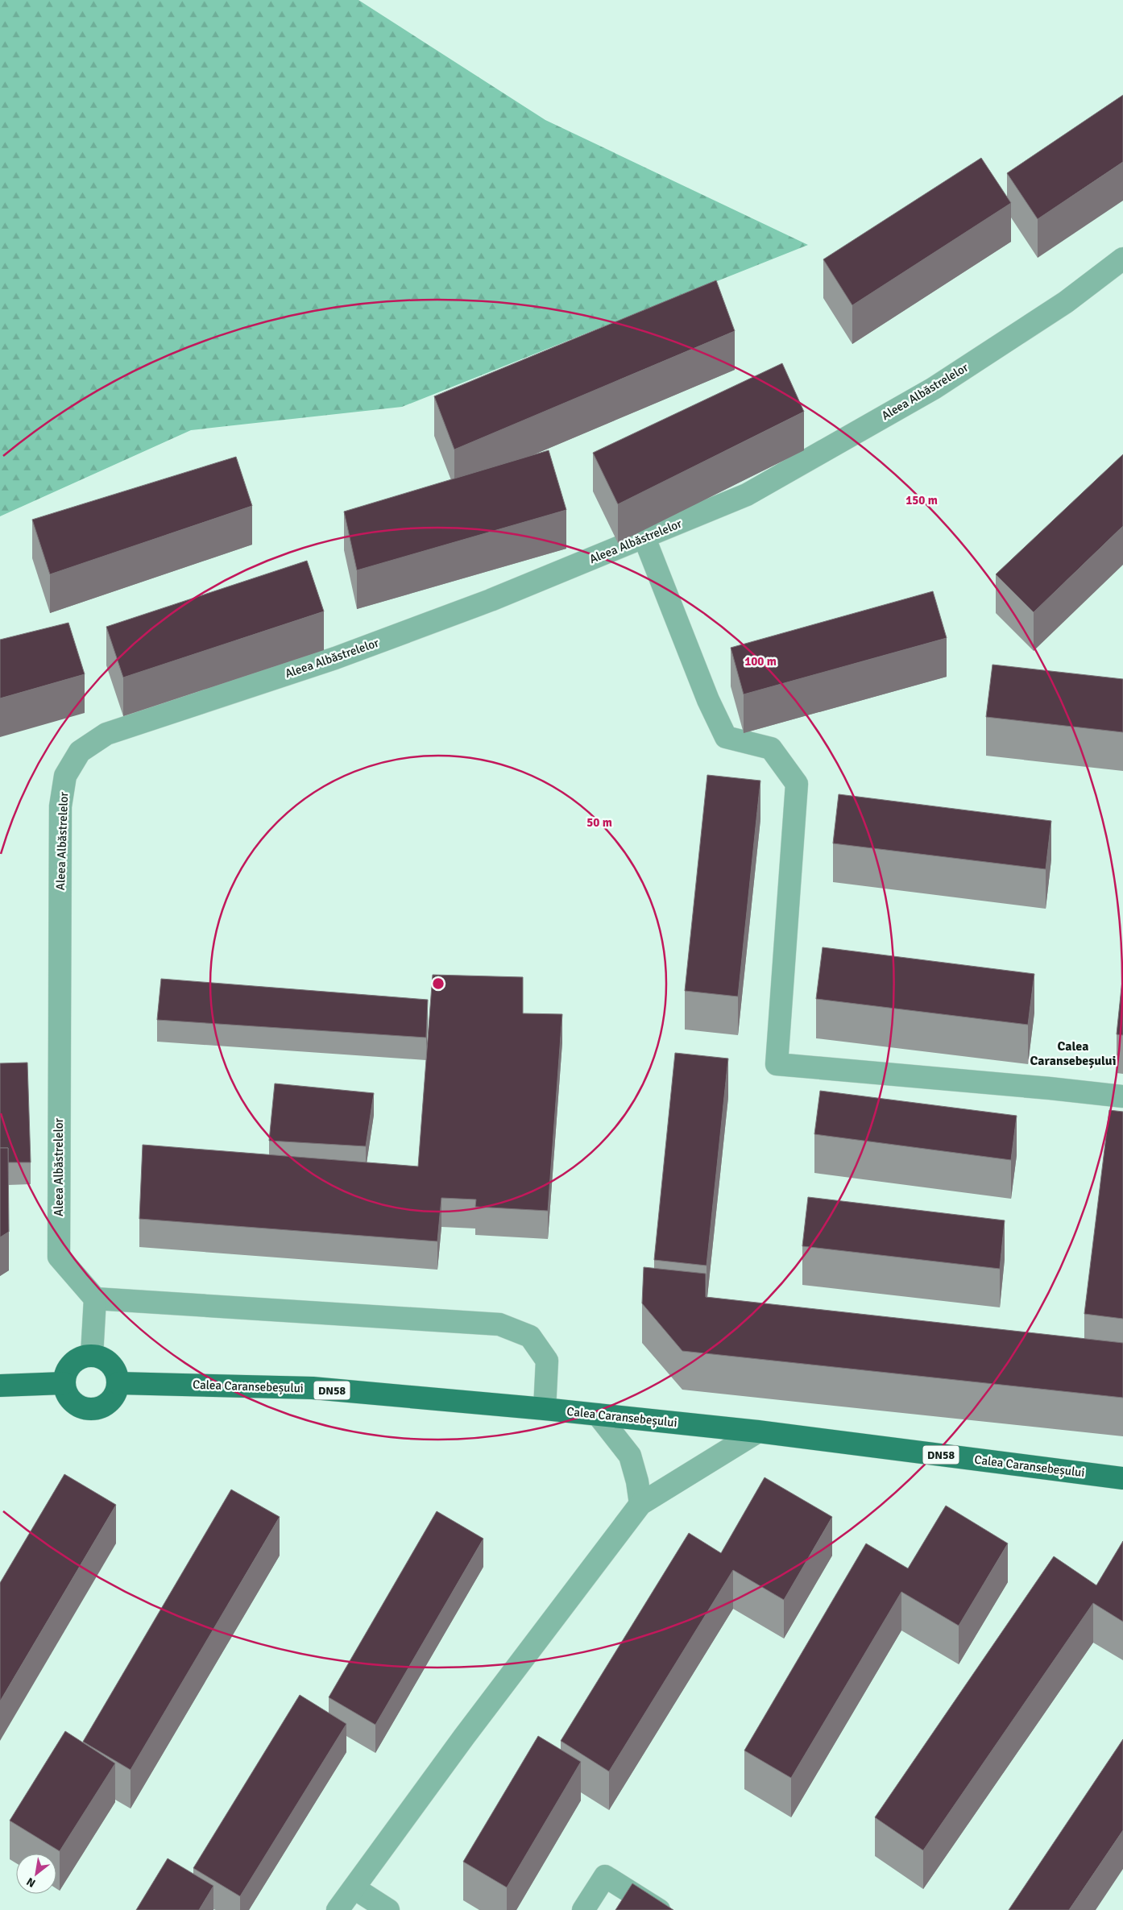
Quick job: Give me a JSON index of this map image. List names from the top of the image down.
{
  "streets": {
    "main road": ["Calea Caransebeșului", "DN58"],
    "street": ["Aleea Albăstrelelor"]
  },
  "districts": ["Calea Caransebeșului"],
  "north": "bottom left",
  "rings": ["150 m", "100 m", "50 m"]
}
